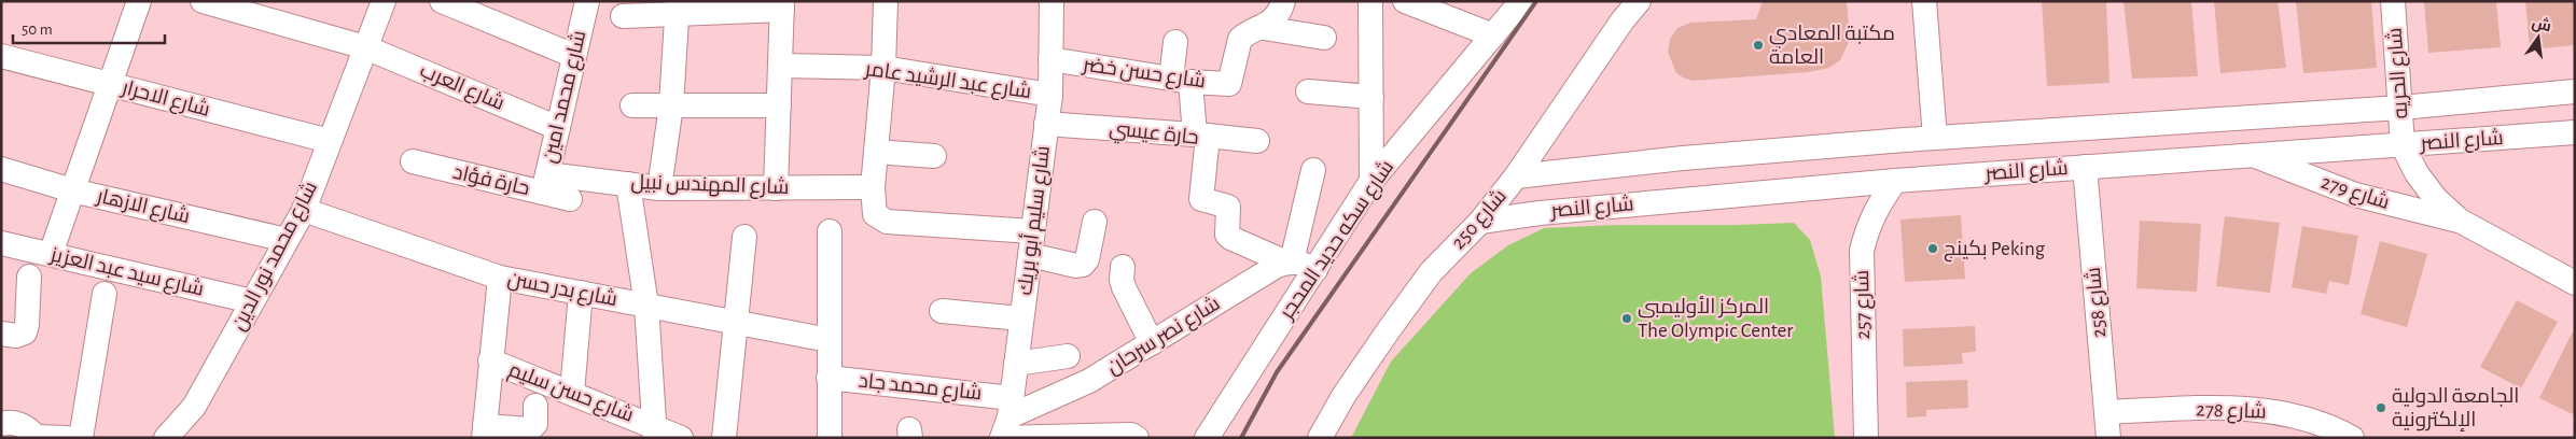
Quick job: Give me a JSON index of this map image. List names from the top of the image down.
{
  "streets": {
    "street": [
      "شارع حسن خضر",
      "شارع الحريه",
      "شارع عبد الرشيد عامر",
      "شارع العرب",
      "شارع محمد امين",
      "شارع الاحرار",
      "حارة عيسي",
      "شارع النصر",
      "حارة فؤاد",
      "شارع المهندس نبيل",
      "شارع 279",
      "شارع الازهار",
      "شارع 250",
      "شارع سليم أبو بريك",
      "شارع سكه حديد المحجر",
      "شارع محمد نور الدين",
      "شارع سيد عبد العزيز",
      "شارع بدر حسن",
      "شارع 258",
      "شارع 257",
      "شارع نصر سرحان",
      "شارع محمد جاد",
      "شارع حسن سليم",
      "شارع 278"
    ]
  },
  "crossings": [
    ["شارع حسن خضر", "شارع سليم أبو بريك"],
    ["شارع الحريه", "شارع النصر"],
    ["شارع الحريه", "شارع 279"],
    ["شارع عبد الرشيد عامر", "شارع سليم أبو بريك"],
    ["شارع العرب", "شارع محمد امين"],
    ["شارع العرب", "شارع محمد نور الدين"],
    ["شارع محمد امين", "حارة فؤاد"],
    ["شارع محمد امين", "شارع المهندس نبيل"],
    ["شارع الاحرار", "شارع محمد نور الدين"],
    ["حارة عيسي", "شارع سليم أبو بريك"],
    ["حارة عيسي", "شارع نصر سرحان"],
    ["شارع النصر", "شارع 279"],
    ["شارع النصر", "شارع 250"],
    ["شارع النصر", "شارع 258"],
    ["شارع النصر", "شارع 257"],
    ["حارة فؤاد", "شارع المهندس نبيل"],
    ["شارع الازهار", "شارع محمد نور الدين"],
    ["شارع سليم أبو بريك", "شارع نصر سرحان"],
    ["شارع سليم أبو بريك", "شارع محمد جاد"],
    ["شارع محمد نور الدين", "شارع سيد عبد العزيز"],
    ["شارع محمد نور الدين", "شارع بدر حسن"],
    ["شارع 258", "شارع 278"],
    ["شارع نصر سرحان", "شارع محمد جاد"]
  ],
  "places": [
    "مكتبة المعادي العامة",
    "بكينج Peking",
    "المركز الأوليمبى The Olympic Center",
    "الجامعة الدولية الإلكترونية"
  ],
  "scale_bar": "50 m",
  "north": "top"
}
